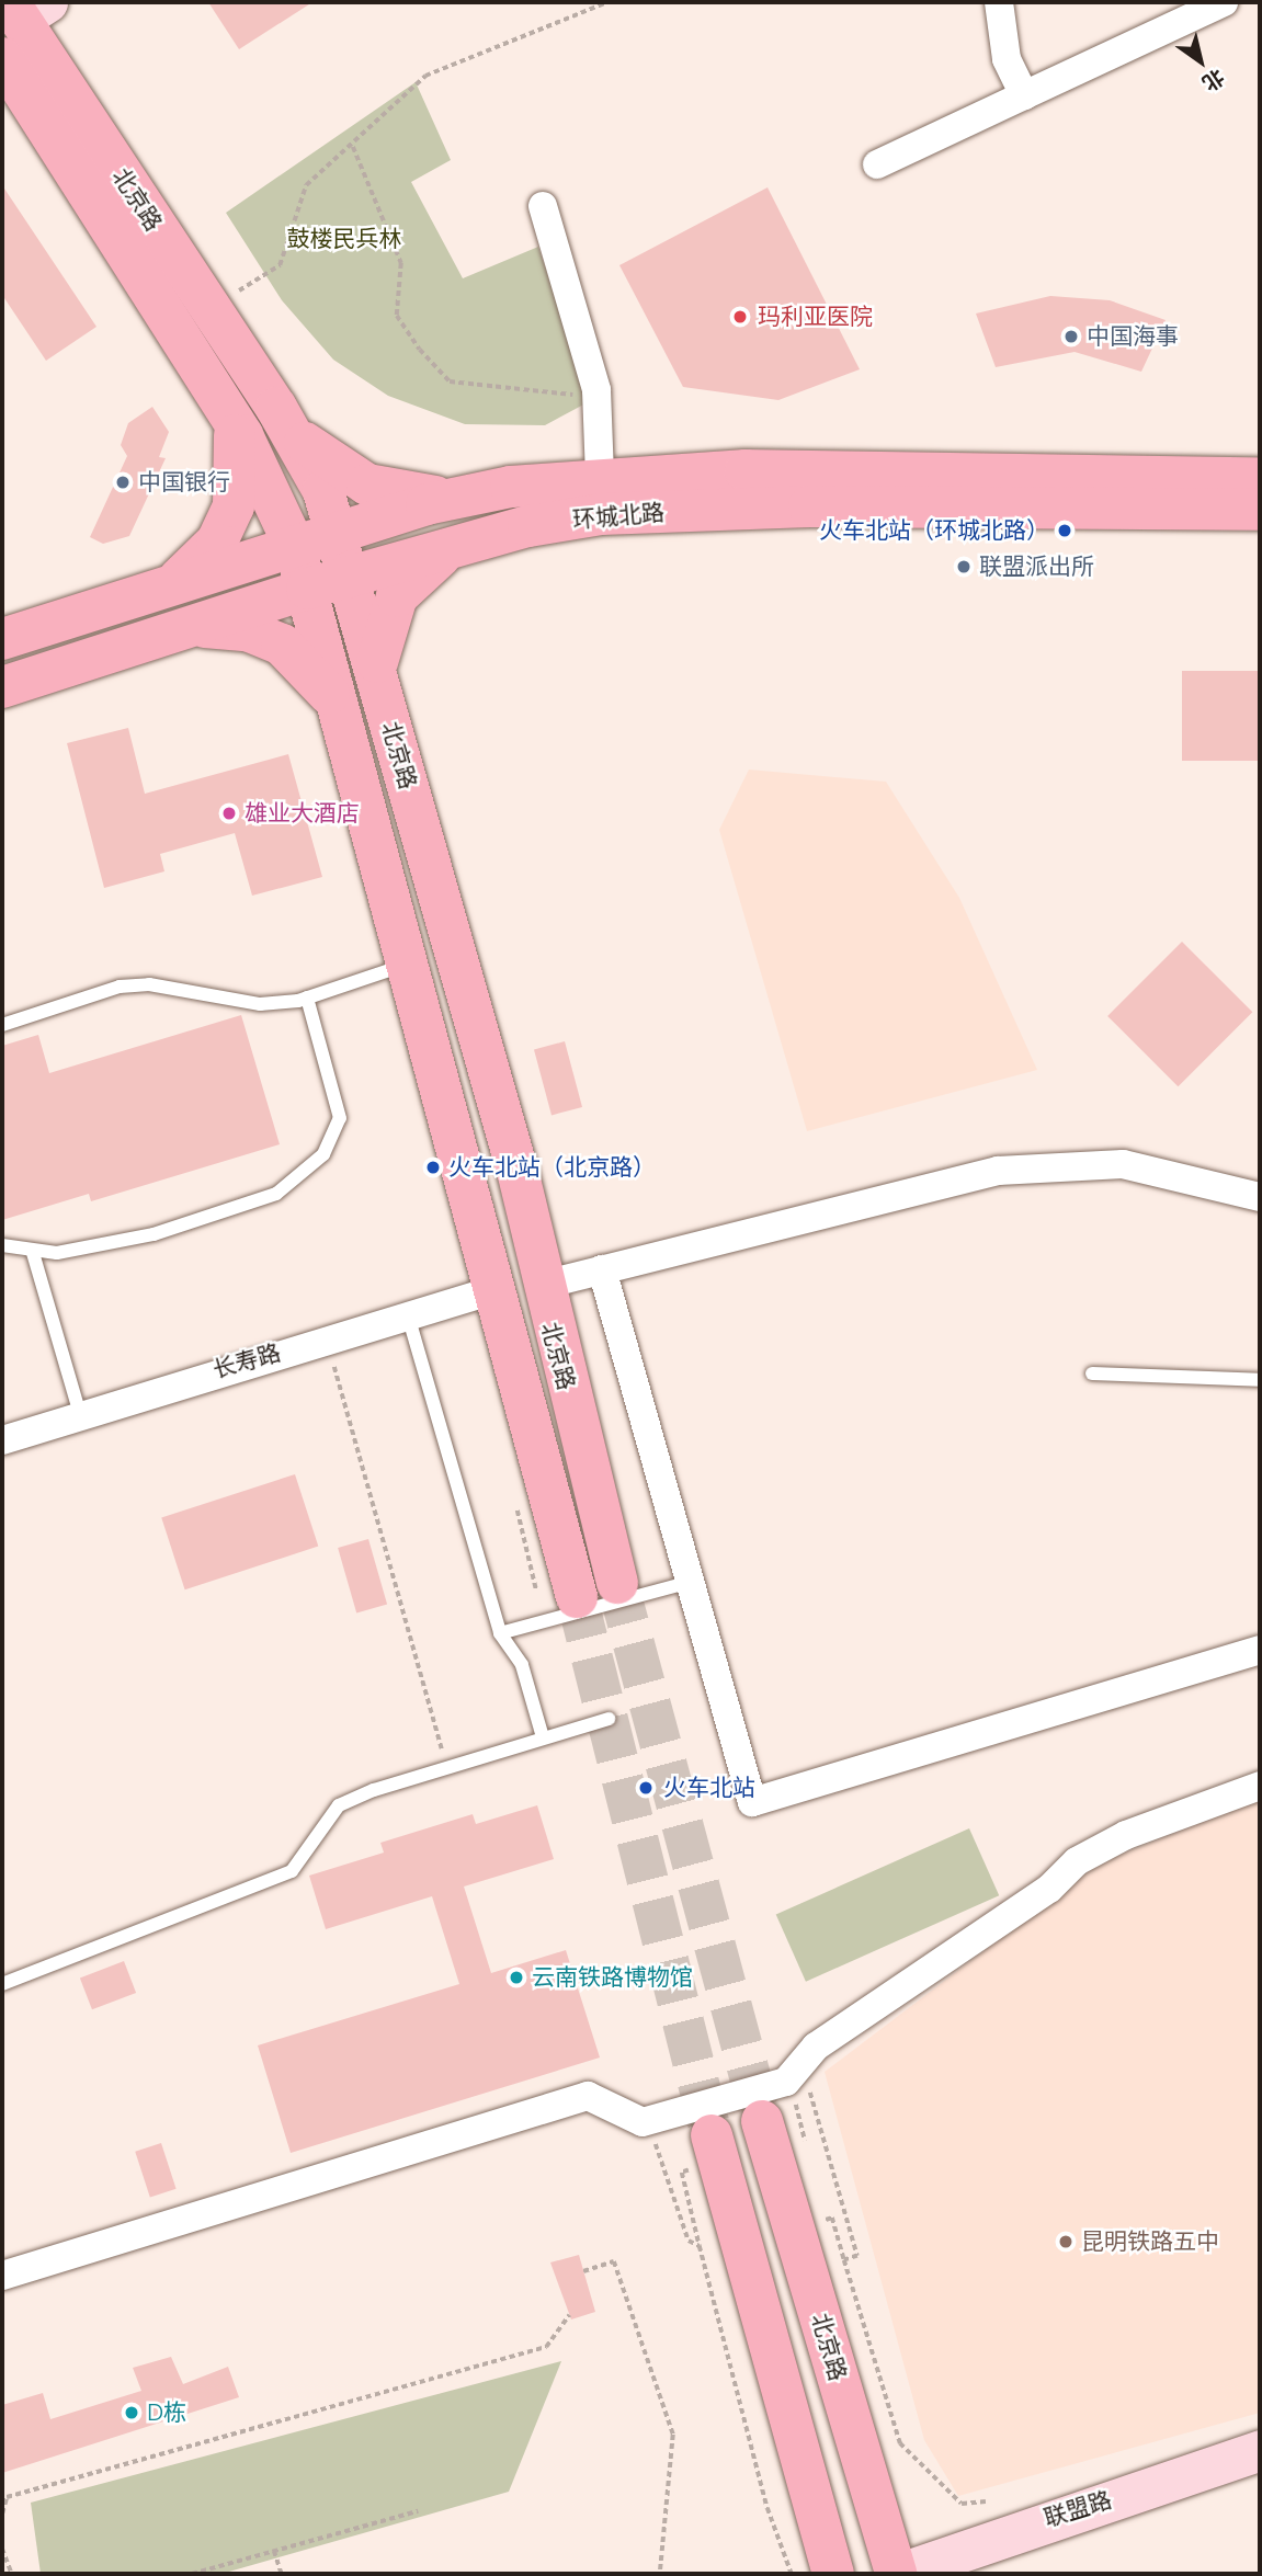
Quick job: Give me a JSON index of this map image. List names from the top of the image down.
{
  "streets": {
    "main road": ["北京路", "环城北路"],
    "street": ["长寿路", "联盟路"]
  },
  "crossings": [
    ["北京路", "环城北路"],
    ["北京路", "长寿路"],
    ["北京路", "联盟路"]
  ],
  "parks": ["鼓楼民兵林"],
  "places": [
    "玛利亚医院",
    "中国海事",
    "中国银行",
    "火车北站（环城北路）",
    "联盟派出所",
    "雄业大酒店",
    "火车北站（北京路）",
    "火车北站",
    "云南铁路博物馆",
    "昆明铁路五中",
    "D栋"
  ],
  "north": "bottom right"
}
